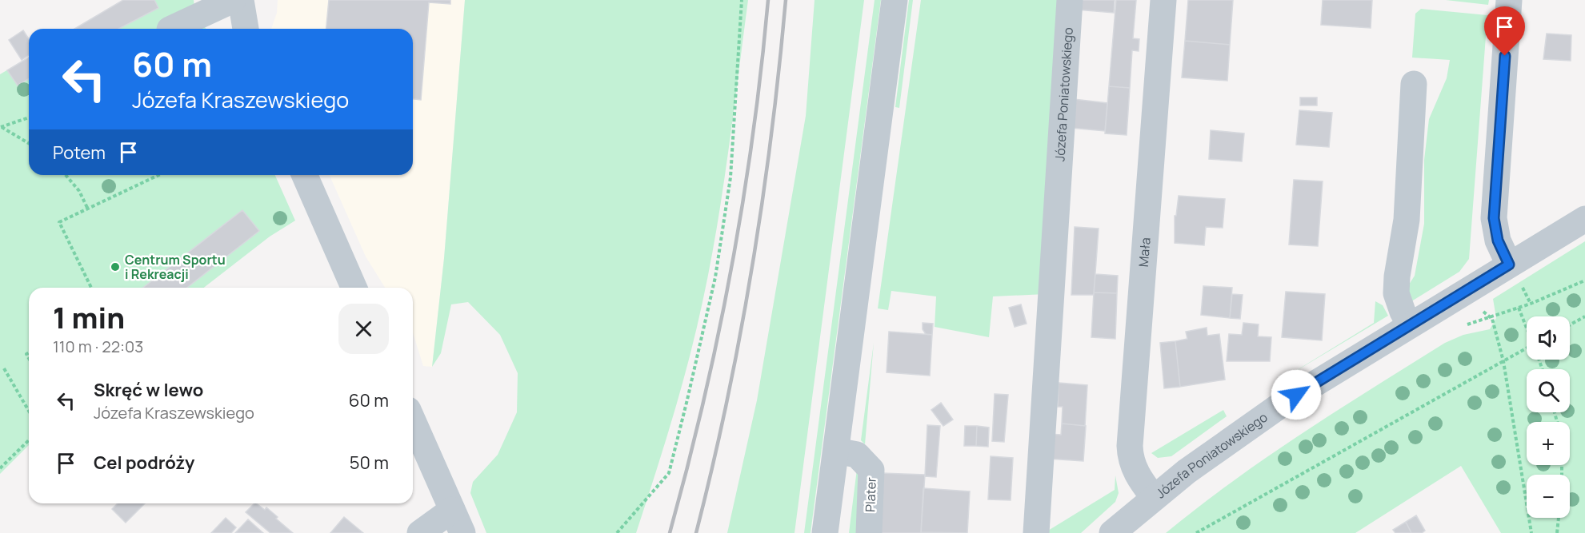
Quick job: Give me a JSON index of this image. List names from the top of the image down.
{
  "streets": {
    "street": ["Józefa Poniatowskiego", "Mała", "Plater"]
  },
  "crossings": [
    ["Józefa Poniatowskiego", "Mała"]
  ],
  "places": ["Centrum Sportu i Rekreacji"],
  "page": {
    "turn": ["60 m", "Józefa Kraszewskiego"],
    "then": "Potem",
    "heading": ["1 min", "110 m · 22:03"],
    "map_buttons": ["+", "−"],
    "list": [
      {
        "name": "Skręć w lewo",
        "note": "Józefa Kraszewskiego",
        "value": "60 m"
      },
      {
        "name": "Cel podróży",
        "value": "50 m"
      }
    ]
  }
}
